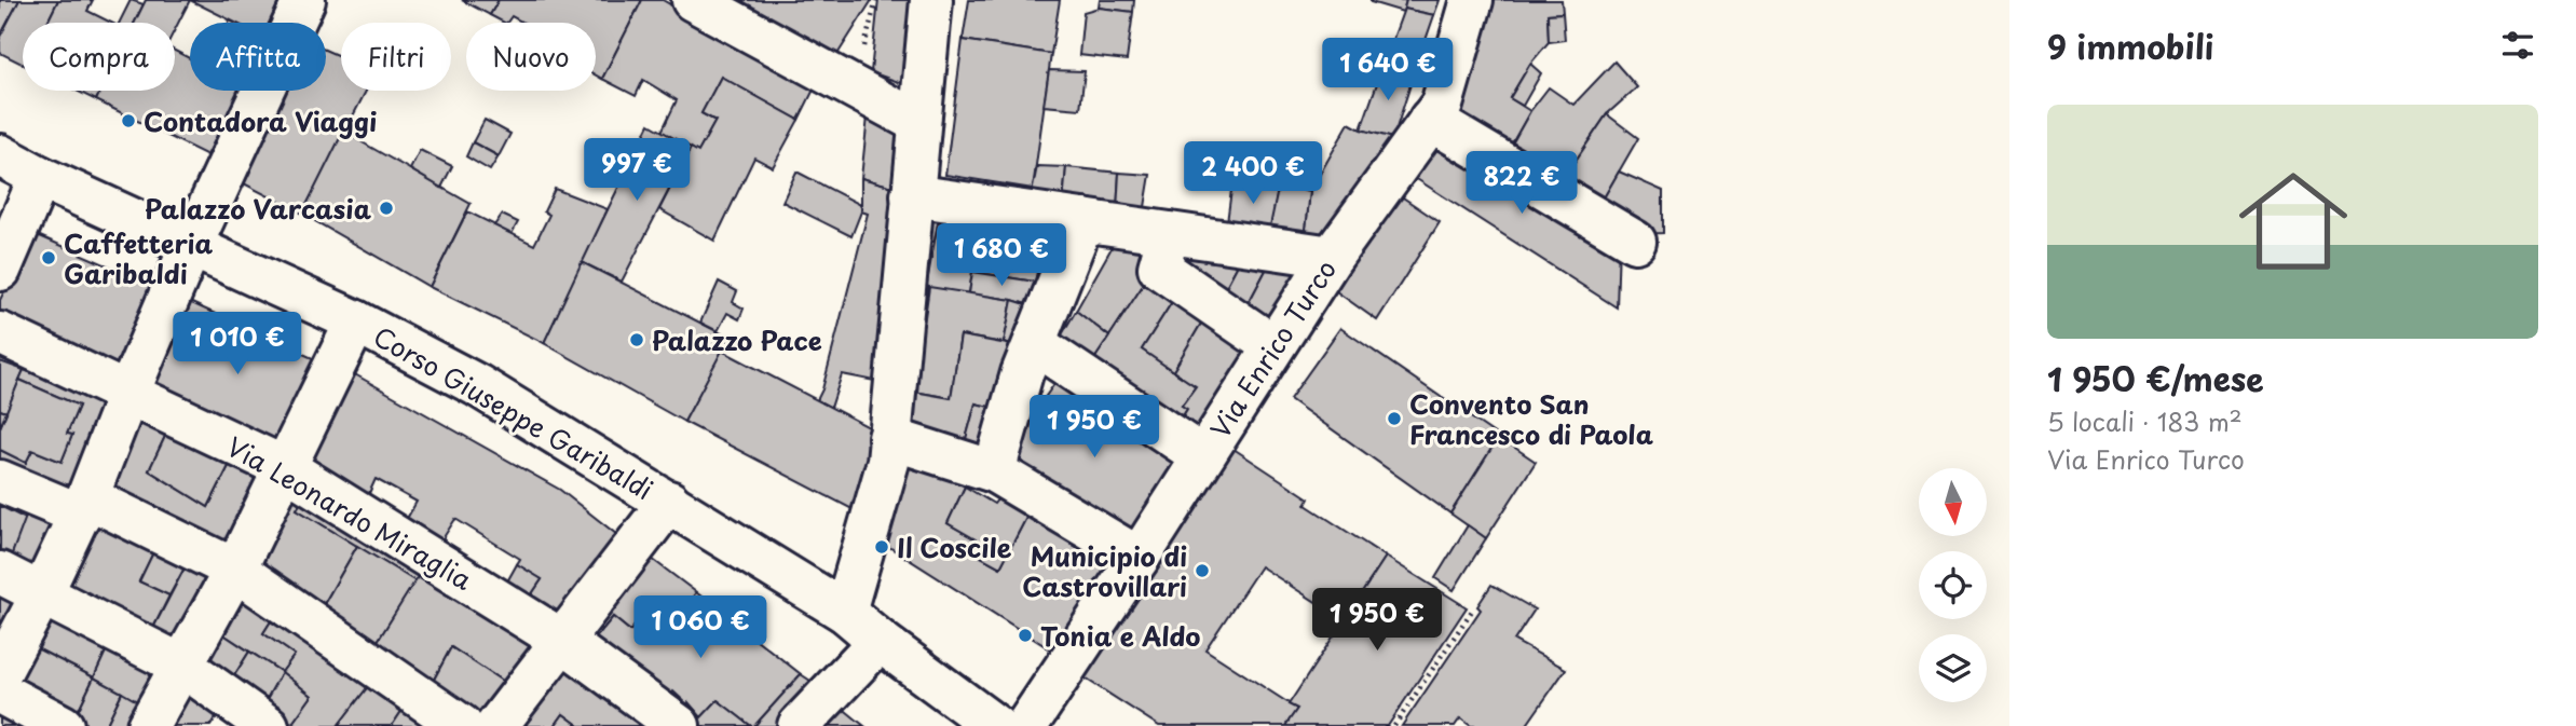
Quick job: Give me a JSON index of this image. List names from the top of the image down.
{
  "streets": {
    "street": ["Via Enrico Turco", "Corso Giuseppe Garibaldi", "Via Leonardo Miraglia"]
  },
  "places": [
    "Contadora Viaggi",
    "Palazzo Varcasia",
    "Caffetteria Garibaldi",
    "Palazzo Pace",
    "Convento San Francesco di Paola",
    "Il Coscile",
    "Municipio di Castrovillari",
    "Tonia e Aldo"
  ],
  "north": "bottom",
  "page": {
    "heading": "9 immobili",
    "chip": [
      "Compra",
      "Affitta",
      "Filtri",
      "Nuovo"
    ],
    "price": [
      "1 640 €",
      "997 €",
      "2 400 €",
      "822 €",
      "1 680 €",
      "1 010 €",
      "1 950 €",
      "1 950 €",
      "1 060 €"
    ],
    "list": [
      {
        "name": "1 950 €/mese",
        "note": "5 locali · 183 m² · Via Enrico Turco"
      }
    ]
  }
}
